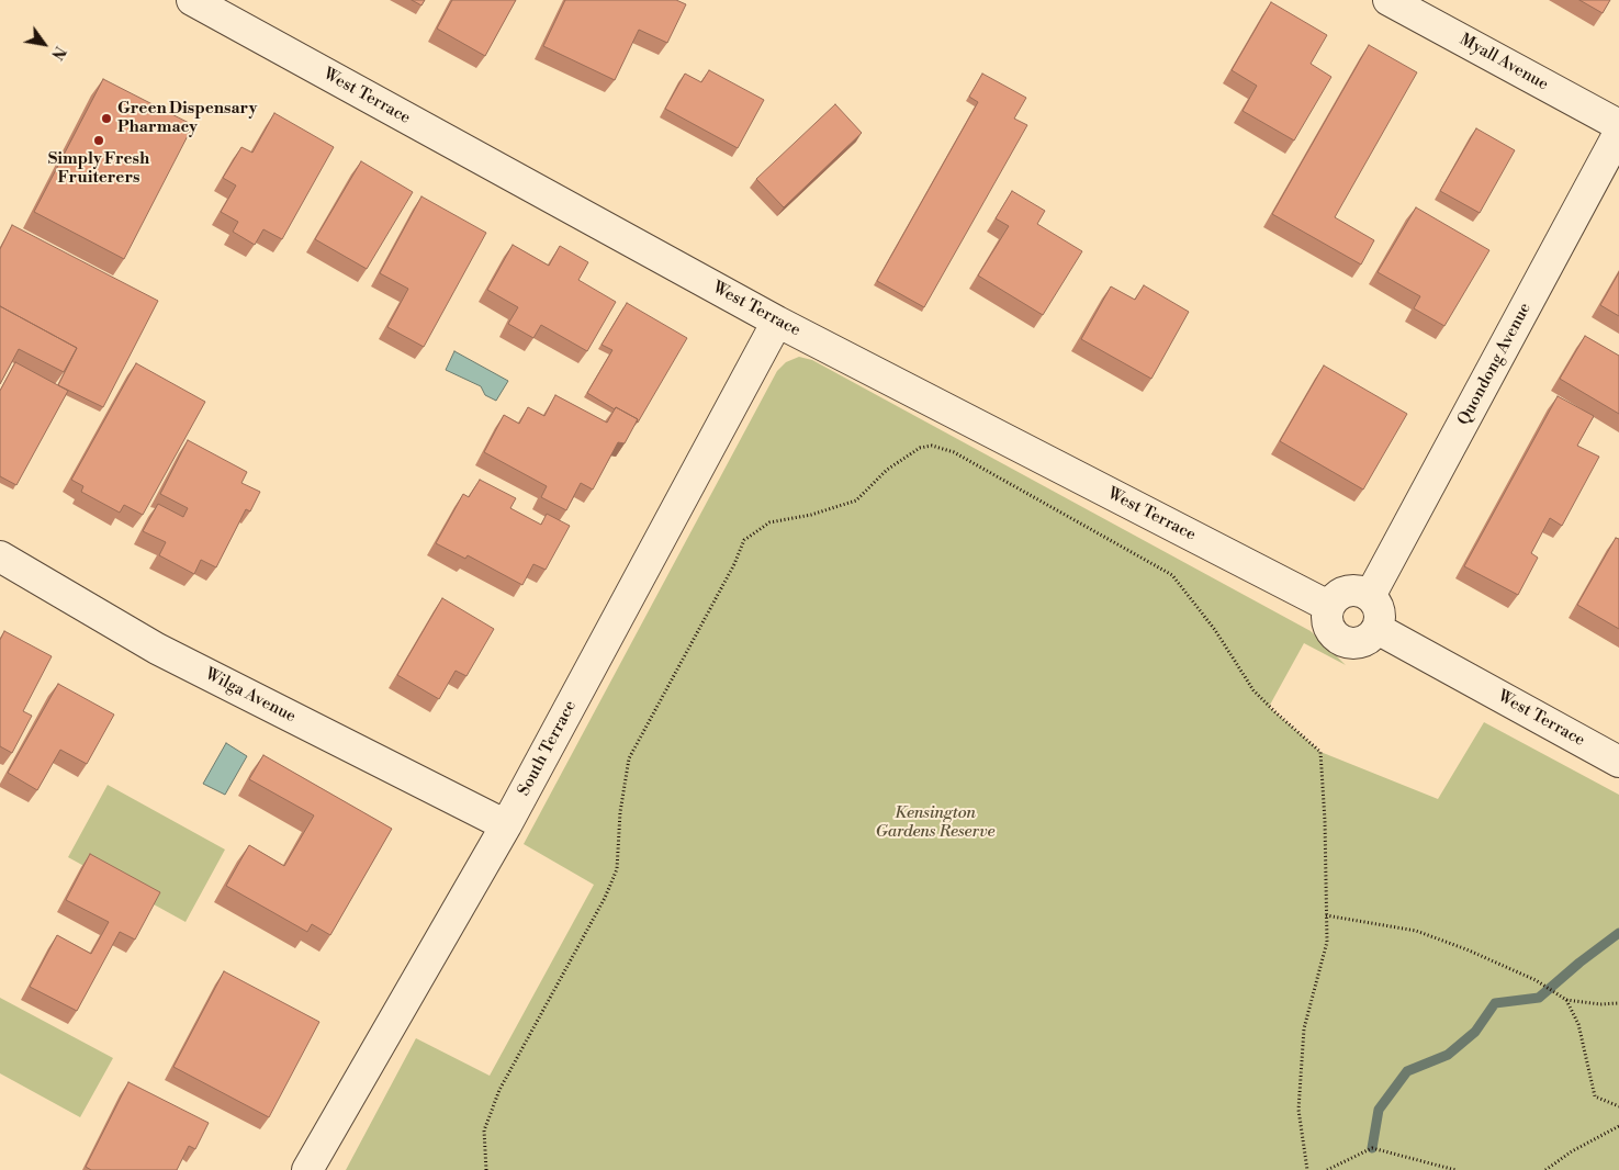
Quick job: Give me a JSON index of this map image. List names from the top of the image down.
{
  "streets": {
    "street": [
      "Myall Avenue",
      "West Terrace",
      "Quondong Avenue",
      "Wilga Avenue",
      "South Terrace"
    ]
  },
  "crossings": [
    ["West Terrace", "Quondong Avenue"],
    ["West Terrace", "South Terrace"],
    ["Wilga Avenue", "South Terrace"]
  ],
  "parks": ["Kensington Gardens Reserve"],
  "places": ["Green Dispensary Pharmacy", "Simply Fresh Fruiterers"],
  "north": "bottom right"
}
